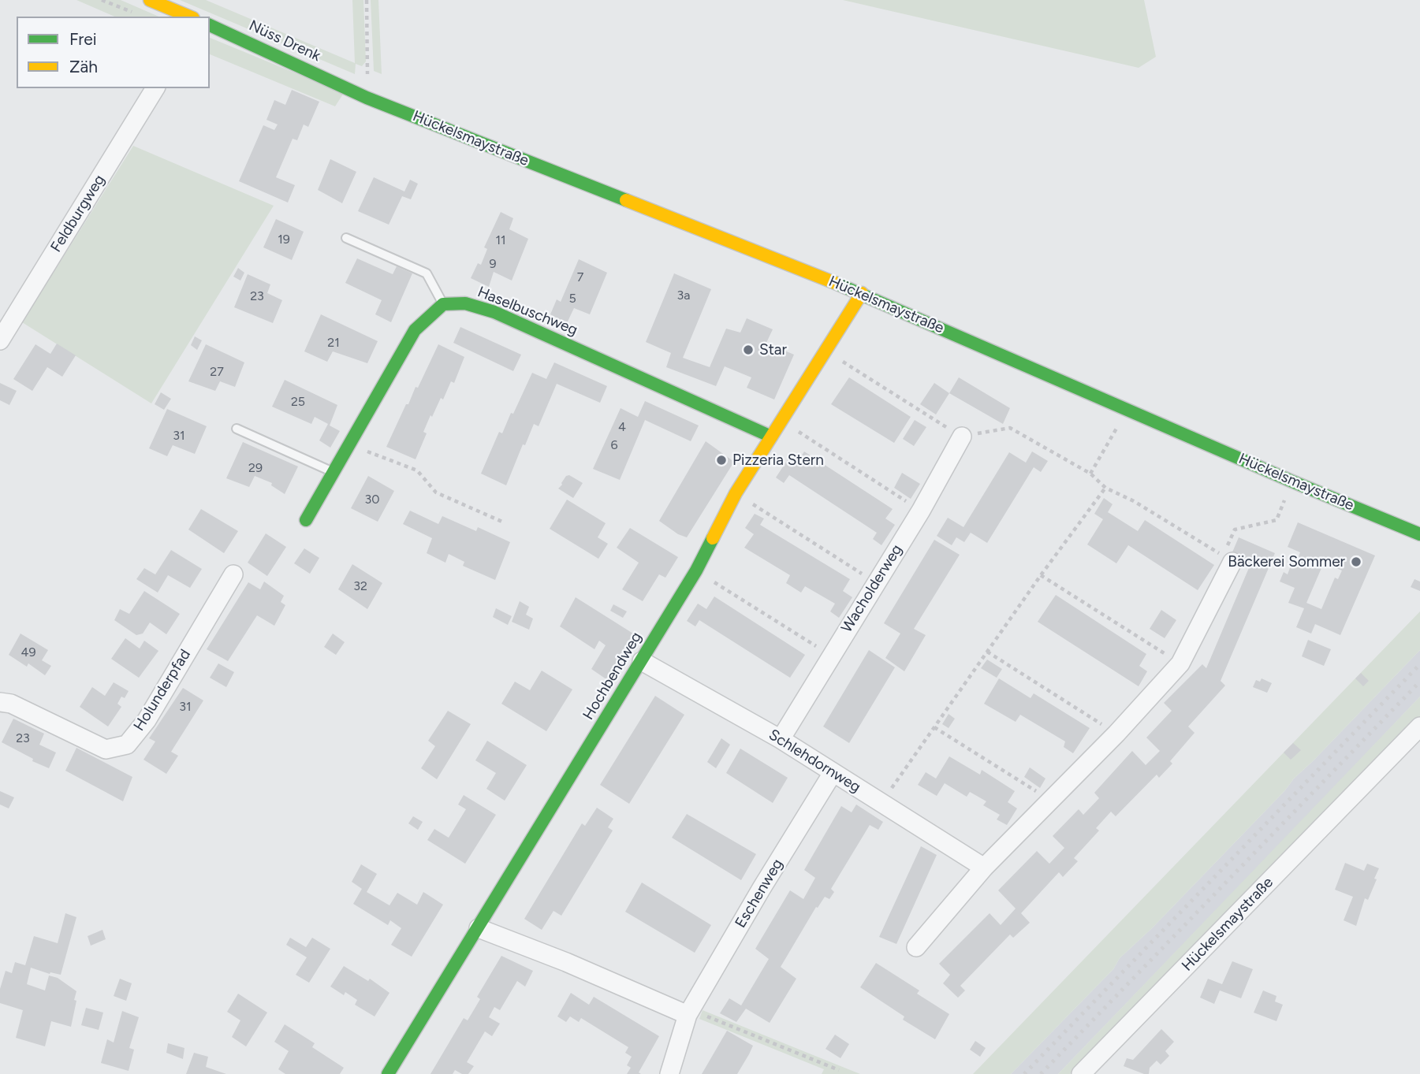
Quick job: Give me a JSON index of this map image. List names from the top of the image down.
{
  "streets": {
    "street": [
      "Nüss Drenk",
      "Hückelsmaystraße",
      "Feldburgweg",
      "Haselbuschweg",
      "Wacholderweg",
      "Hochbendweg",
      "Holunderpfad",
      "Schlehdornweg",
      "Eschenweg"
    ]
  },
  "crossings": [
    ["Nüss Drenk", "Hückelsmaystraße"],
    ["Hückelsmaystraße", "Hochbendweg"],
    ["Haselbuschweg", "Hochbendweg"],
    ["Wacholderweg", "Schlehdornweg"],
    ["Hochbendweg", "Schlehdornweg"],
    ["Schlehdornweg", "Eschenweg"]
  ],
  "places": ["Star", "Pizzeria Stern", "Bäckerei Sommer"],
  "house_numbers": [
    "19",
    "11",
    "9",
    "7",
    "3a",
    "23",
    "5",
    "21",
    "27",
    "25",
    "4",
    "31",
    "6",
    "29",
    "30",
    "32",
    "49",
    "31",
    "23"
  ],
  "legend": ["Frei", "Zäh"]
}
